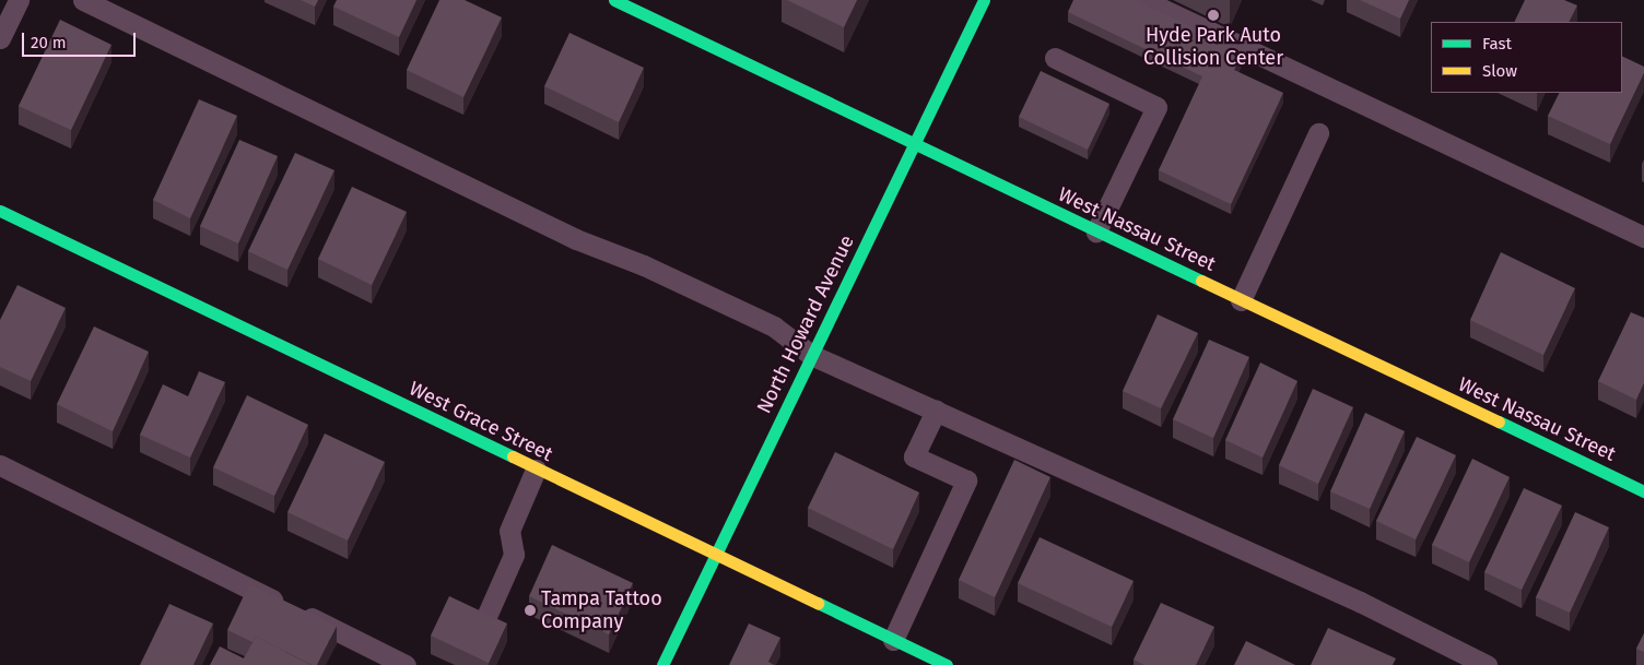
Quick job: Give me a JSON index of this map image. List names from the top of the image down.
{
  "streets": {
    "street": ["West Nassau Street", "North Howard Avenue", "West Grace Street"]
  },
  "crossings": [
    ["West Nassau Street", "North Howard Avenue"],
    ["North Howard Avenue", "West Grace Street"]
  ],
  "places": ["Hyde Park Auto Collision Center", "Tampa Tattoo Company"],
  "legend": ["Fast", "Slow"],
  "scale_bar": "20 m"
}
